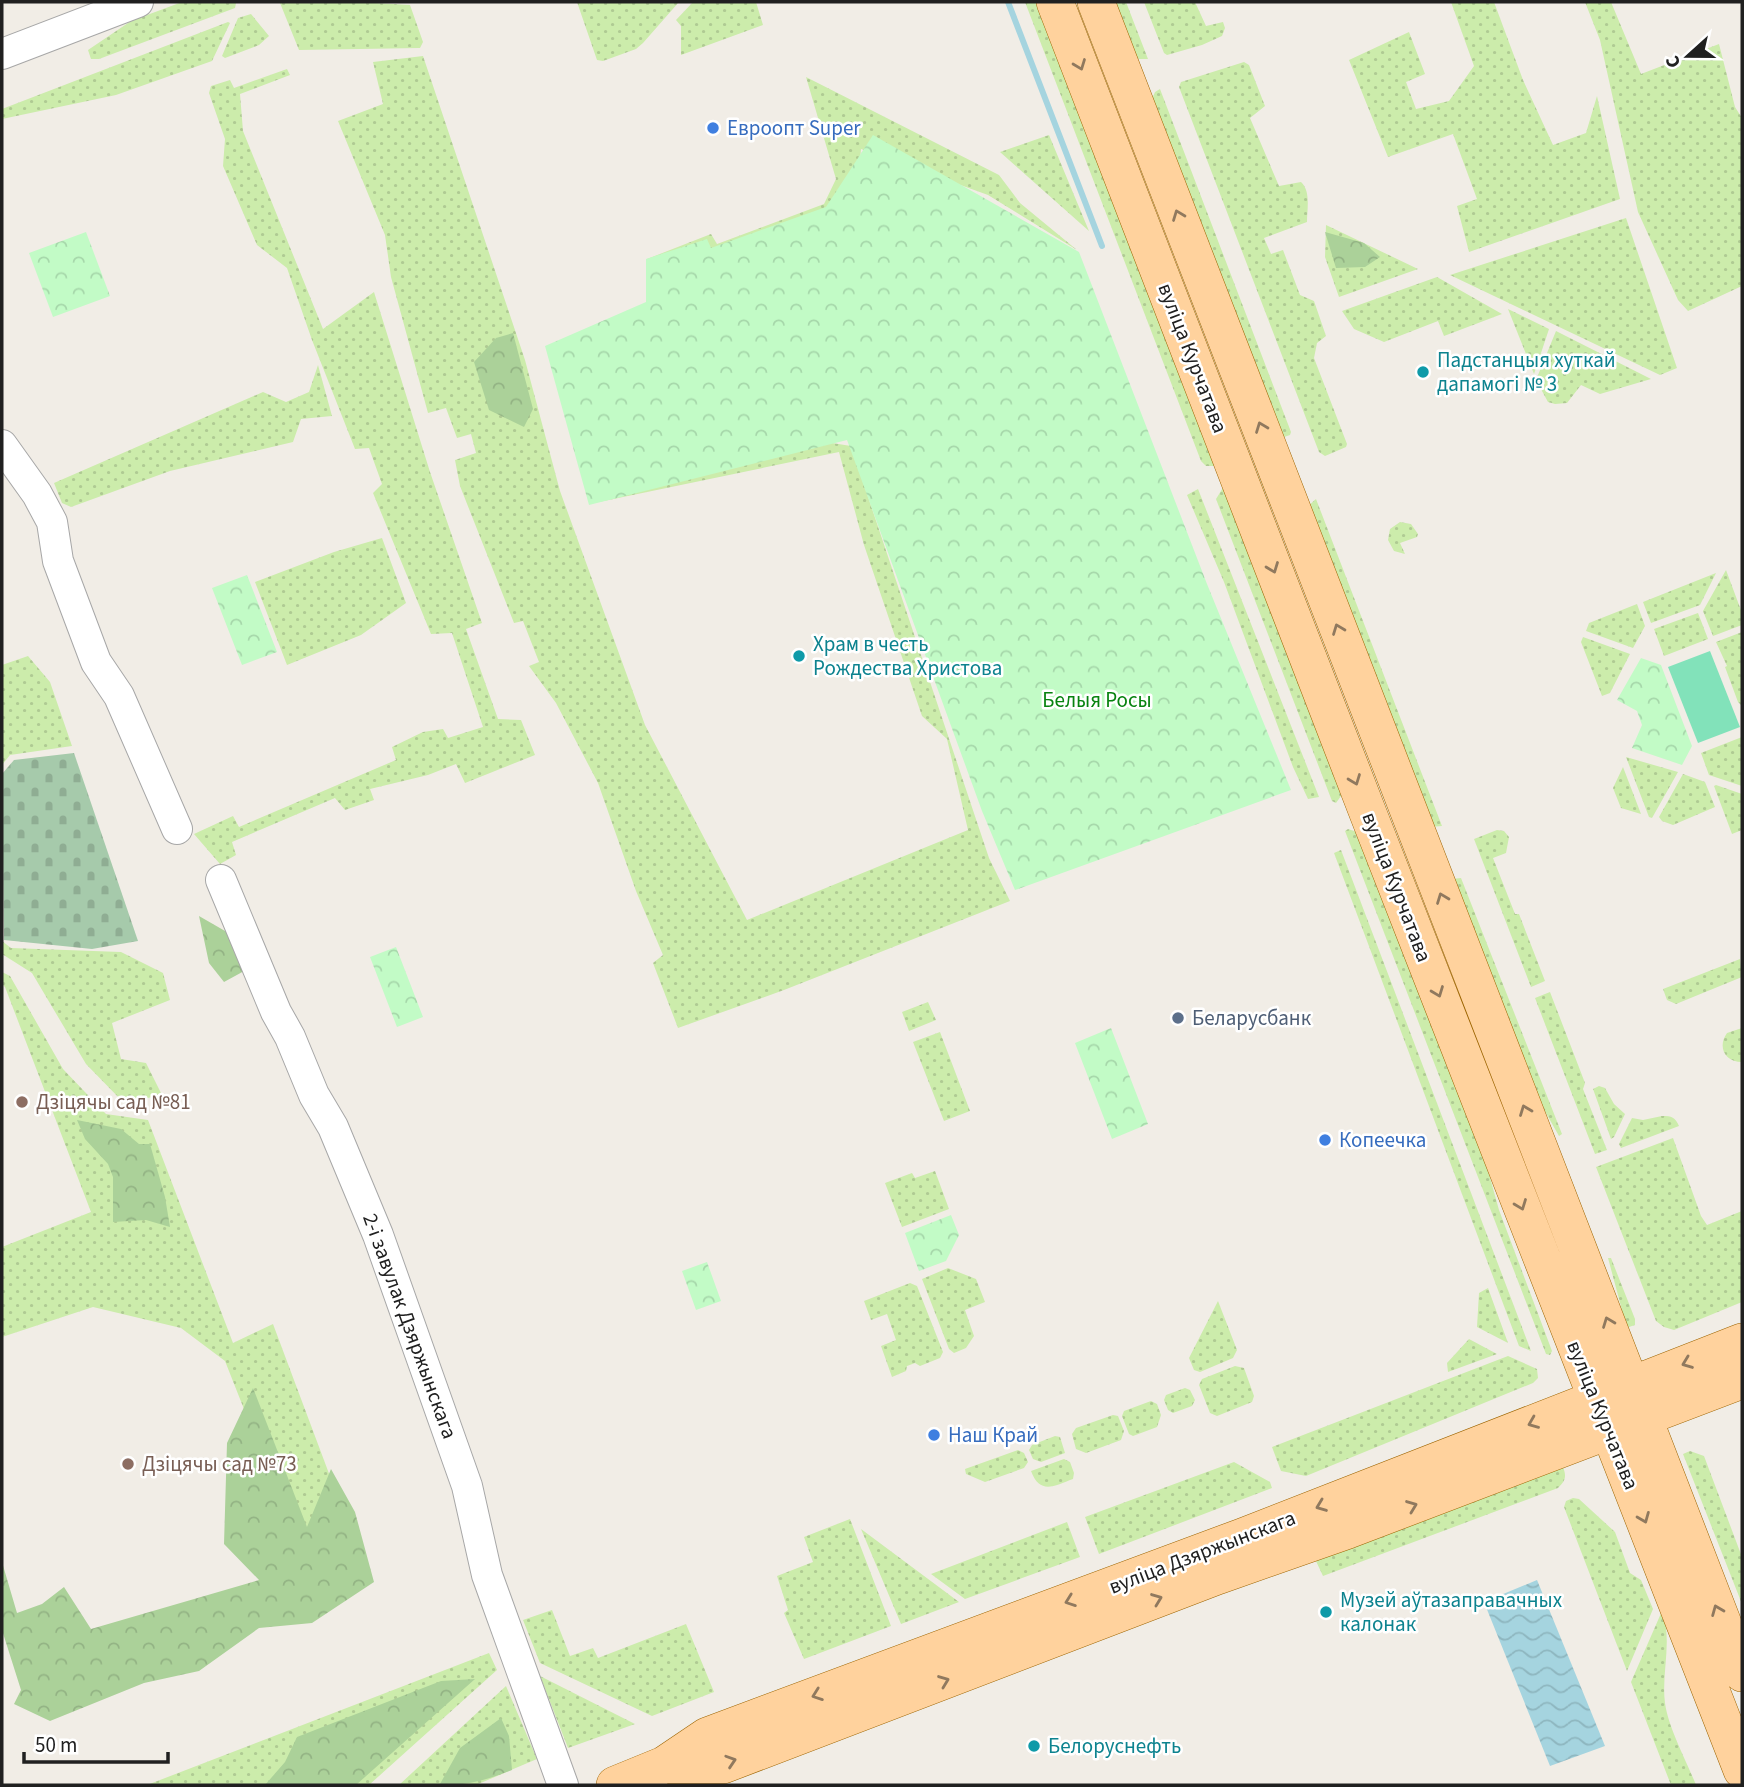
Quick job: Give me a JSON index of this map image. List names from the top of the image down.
{
  "streets": {
    "main road": ["вуліца Курчатава", "вуліца Дзяржынскага"],
    "street": ["2-і завулак Дзяржынскага"]
  },
  "crossings": [
    ["вуліца Курчатава", "вуліца Дзяржынскага"]
  ],
  "parks": ["Белыя Росы"],
  "places": [
    "Евроопт Super",
    "Падстанцыя хуткай дапамогі № 3",
    "Храм в честь Рождества Христова",
    "Беларусбанк",
    "Дзіцячы сад №81",
    "Копеечка",
    "Наш Край",
    "Дзіцячы сад №73",
    "Музей аўтазаправачных калонак",
    "Белоруснефть"
  ],
  "scale_bar": "50 m",
  "north": "left"
}
